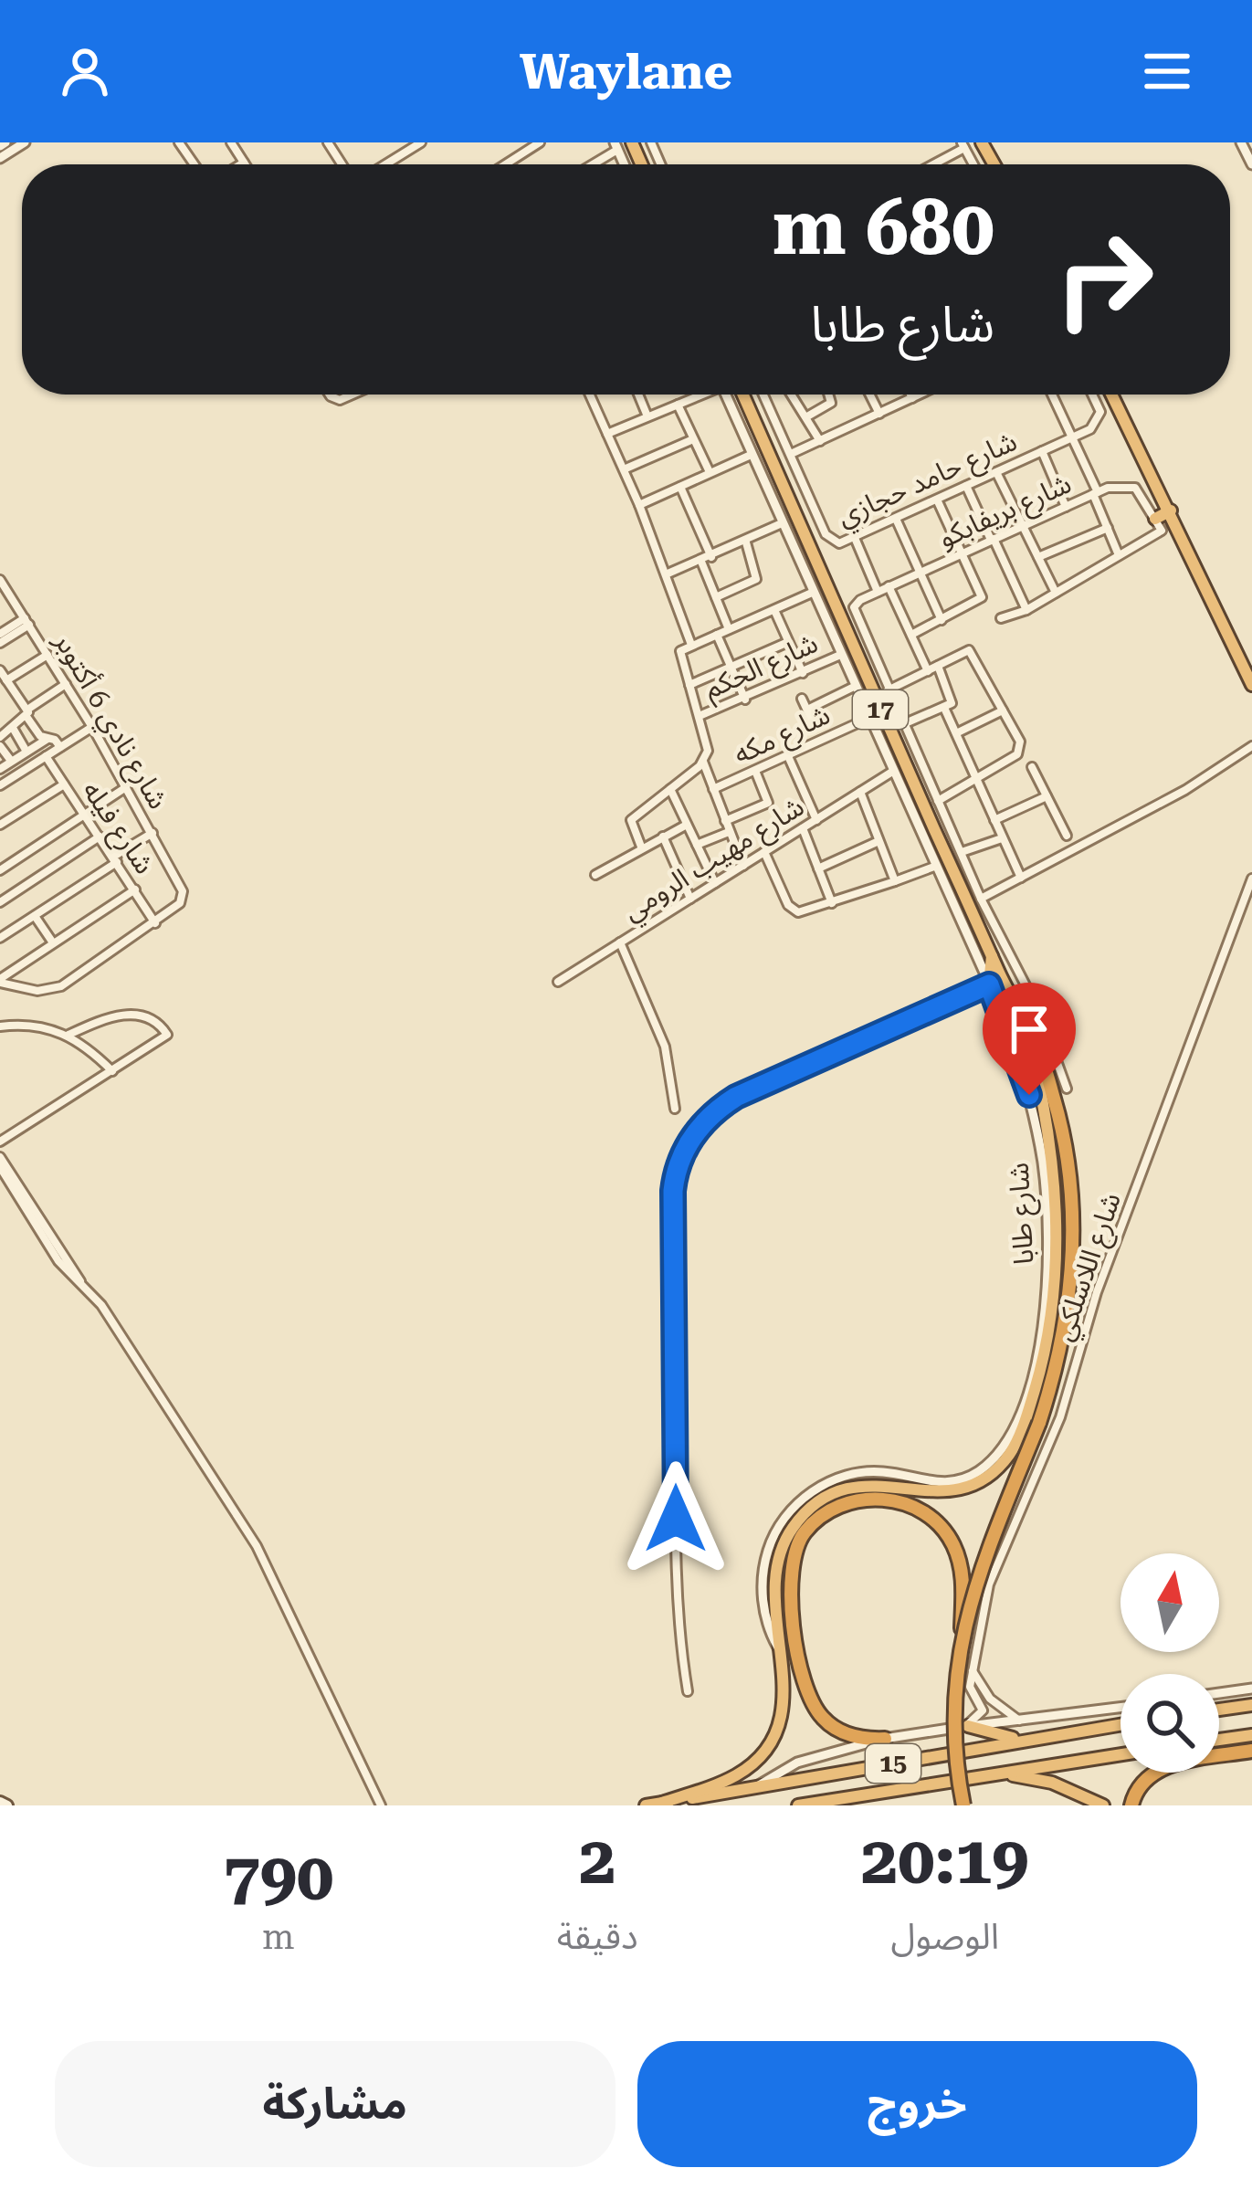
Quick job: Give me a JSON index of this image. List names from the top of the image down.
{
  "streets": {
    "highway": ["17", "15"],
    "street": [
      "شارع حامد حجازي",
      "شارع بريفابكو",
      "شارع الحكم",
      "شارع نادي 6 أكتوبر",
      "شارع مكه",
      "شارع فيله",
      "شارع مهيب الرومي",
      "شارع طابا",
      "شارع اللاسلكي"
    ]
  },
  "crossings": [
    ["شارع الحكم", "شارع طابا"],
    ["شارع نادي 6 أكتوبر", "شارع فيله"],
    ["شارع مكه", "شارع طابا"],
    ["شارع مهيب الرومي", "شارع طابا"]
  ],
  "north": "top",
  "page": {
    "header": "Waylane",
    "turn": ["680 m", "شارع طابا"],
    "eta": [
      "20:19",
      "الوصول",
      "2",
      "دقيقة",
      "790",
      "m"
    ],
    "buttons": ["خروج", "مشاركة"]
  }
}
